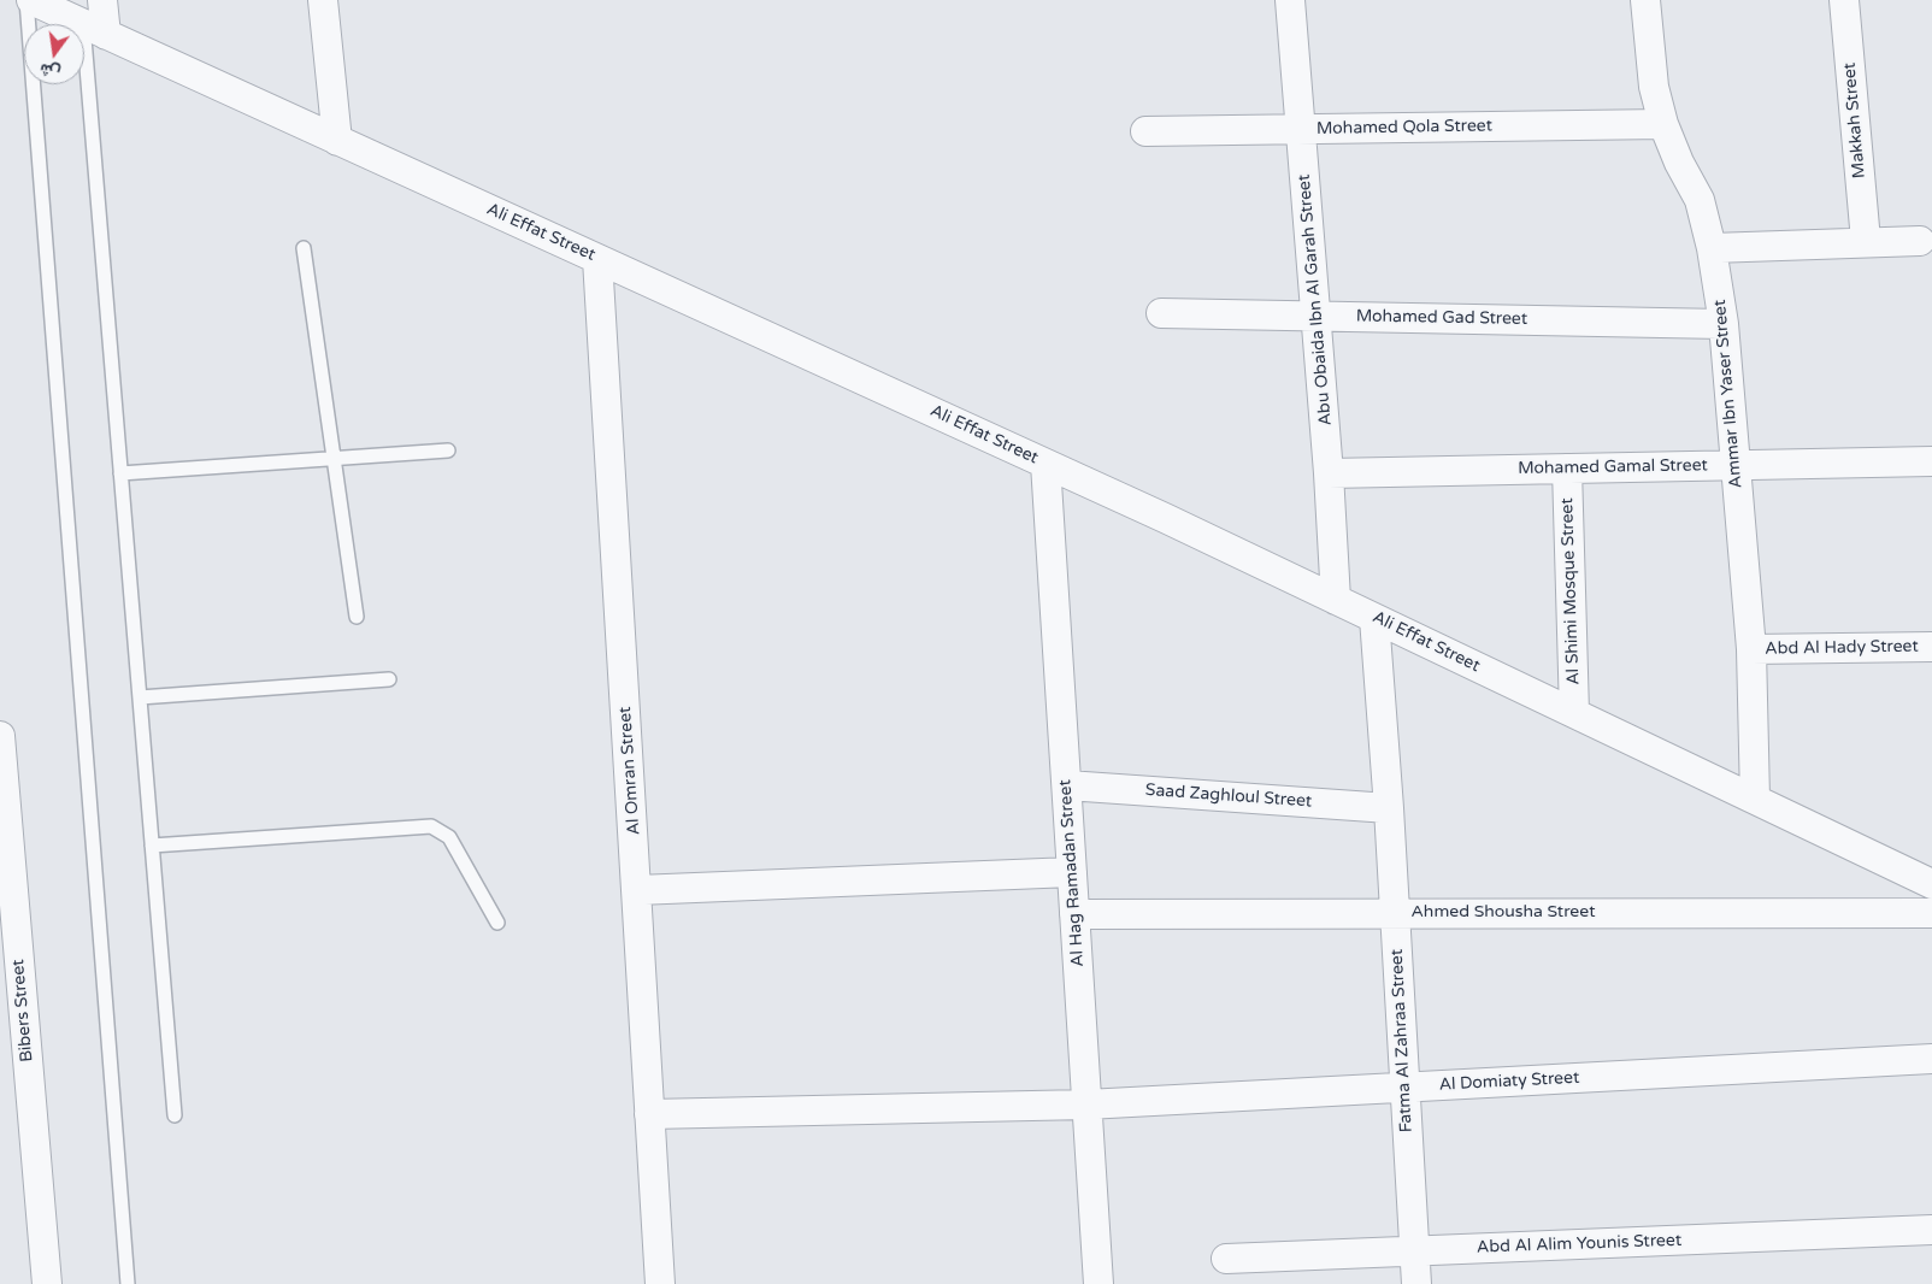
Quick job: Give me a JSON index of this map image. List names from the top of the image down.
{
  "streets": {
    "street": [
      "Makkah Street",
      "Mohamed Qola Street",
      "Ali Effat Street",
      "Abu Obaida Ibn Al Garah Street",
      "Mohamed Gad Street",
      "Ammar Ibn Yaser Street",
      "Mohamed Gamal Street",
      "Al Shimi Mosque Street",
      "Abd Al Hady Street",
      "Al Omran Street",
      "Saad Zaghloul Street",
      "Al Hag Ramadan Street",
      "Ahmed Shousha Street",
      "Bibers Street",
      "Fatma Al Zahraa Street",
      "Al Domiaty Street",
      "Abd Al Alim Younis Street"
    ]
  },
  "crossings": [
    ["Mohamed Qola Street", "Abu Obaida Ibn Al Garah Street"],
    ["Mohamed Qola Street", "Ammar Ibn Yaser Street"],
    ["Ali Effat Street", "Abu Obaida Ibn Al Garah Street"],
    ["Ali Effat Street", "Ammar Ibn Yaser Street"],
    ["Ali Effat Street", "Al Shimi Mosque Street"],
    ["Ali Effat Street", "Al Omran Street"],
    ["Ali Effat Street", "Al Hag Ramadan Street"],
    ["Ali Effat Street", "Fatma Al Zahraa Street"],
    ["Abu Obaida Ibn Al Garah Street", "Mohamed Gad Street"],
    ["Abu Obaida Ibn Al Garah Street", "Mohamed Gamal Street"],
    ["Mohamed Gad Street", "Ammar Ibn Yaser Street"],
    ["Ammar Ibn Yaser Street", "Mohamed Gamal Street"],
    ["Ammar Ibn Yaser Street", "Abd Al Hady Street"],
    ["Mohamed Gamal Street", "Al Shimi Mosque Street"],
    ["Al Omran Street", "Al Domiaty Street"],
    ["Saad Zaghloul Street", "Al Hag Ramadan Street"],
    ["Saad Zaghloul Street", "Fatma Al Zahraa Street"],
    ["Al Hag Ramadan Street", "Ahmed Shousha Street"],
    ["Al Hag Ramadan Street", "Al Domiaty Street"],
    ["Ahmed Shousha Street", "Fatma Al Zahraa Street"],
    ["Fatma Al Zahraa Street", "Al Domiaty Street"],
    ["Fatma Al Zahraa Street", "Abd Al Alim Younis Street"]
  ],
  "north": "bottom"
}
